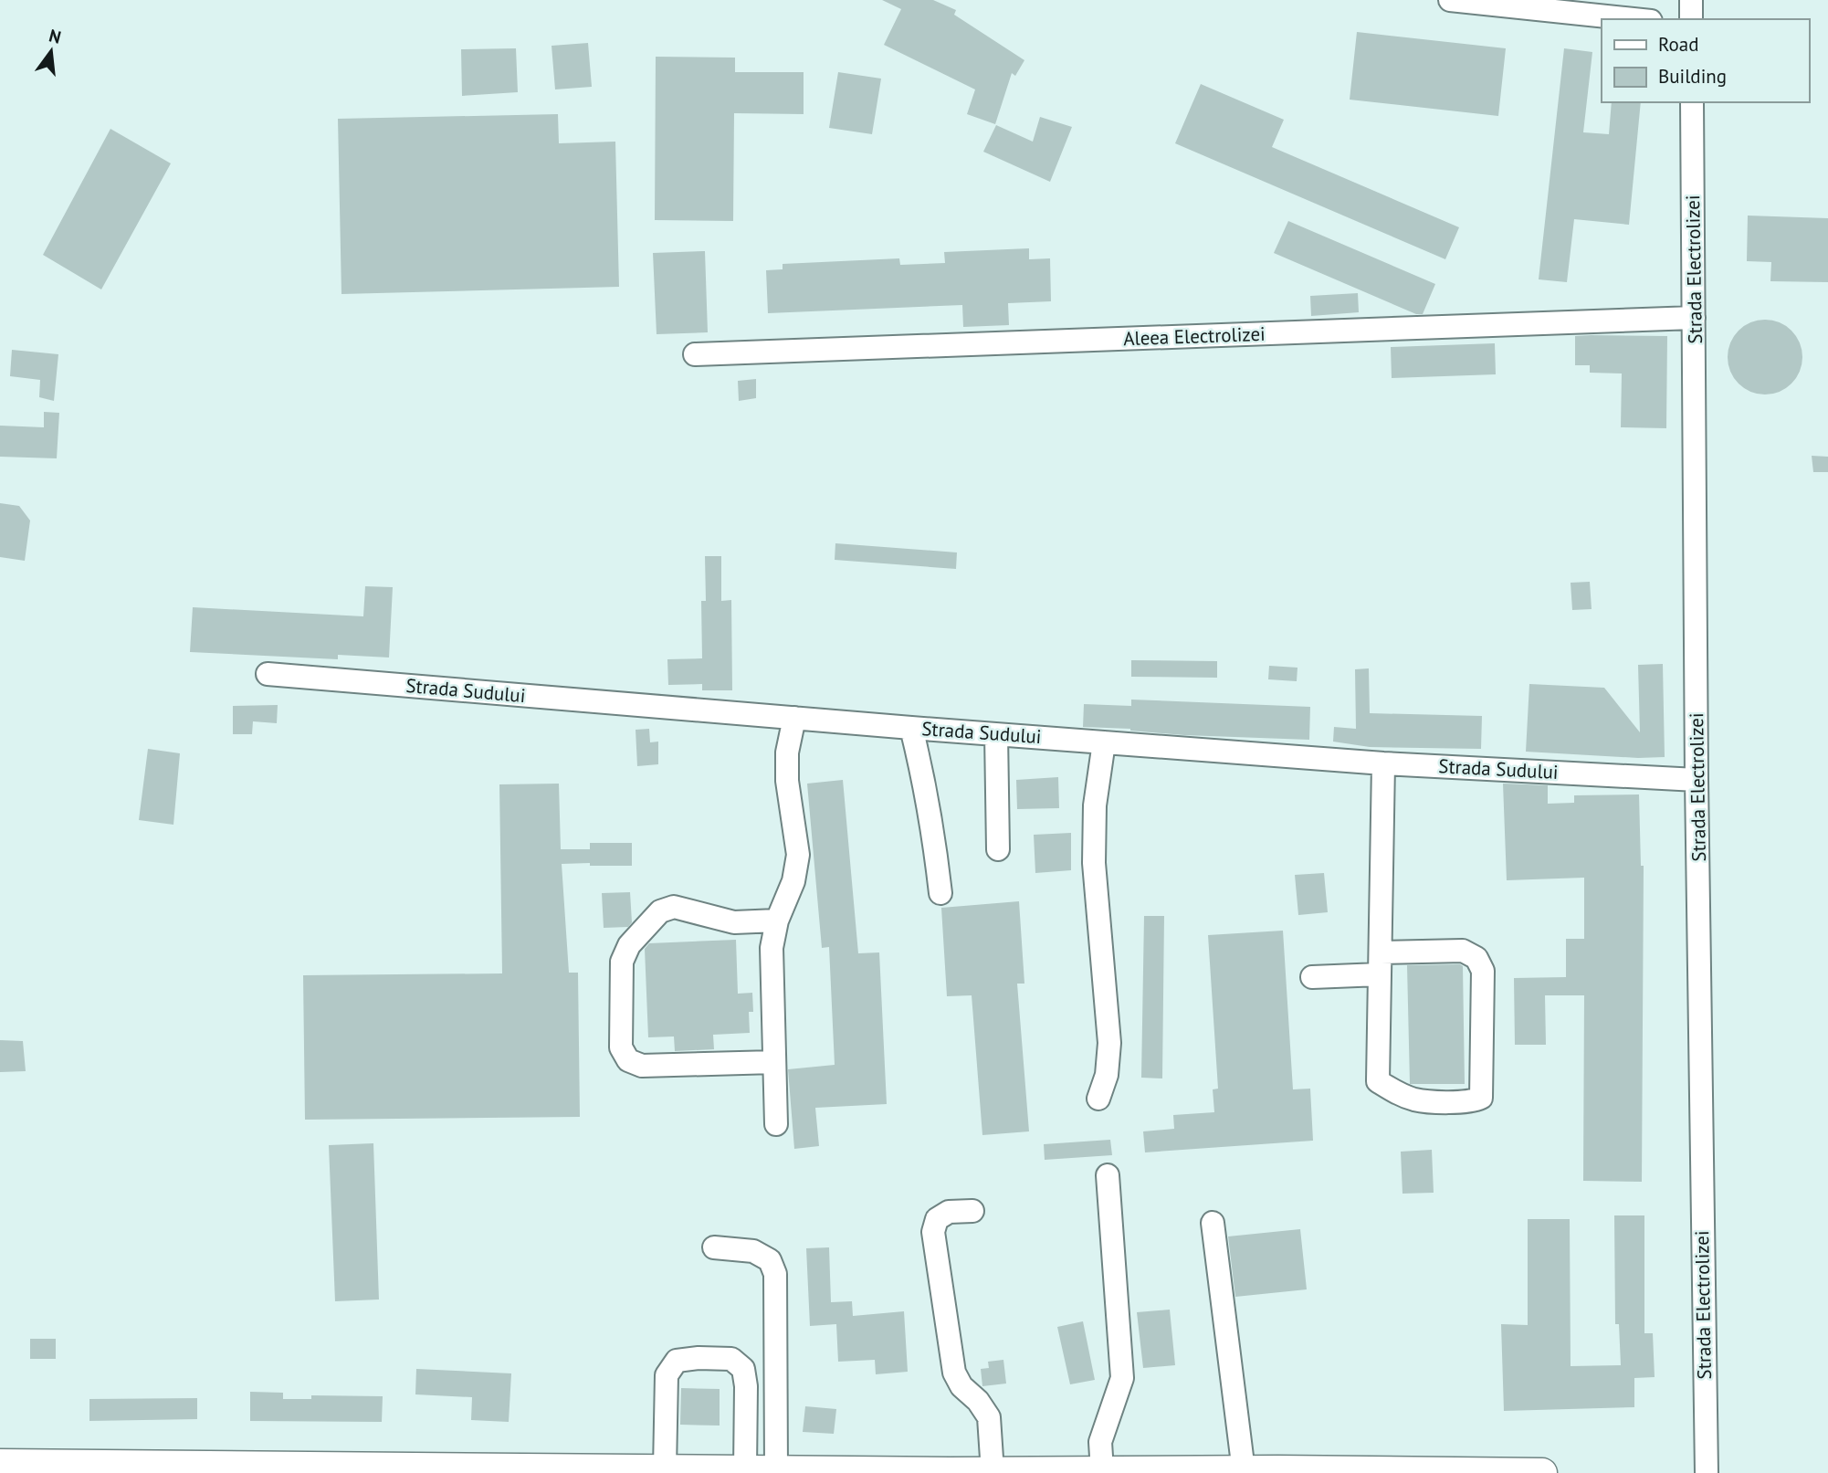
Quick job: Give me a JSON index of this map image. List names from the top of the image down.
{
  "streets": {
    "street": ["Strada Electrolizei", "Aleea Electrolizei", "Strada Sudului"]
  },
  "crossings": [
    ["Strada Electrolizei", "Aleea Electrolizei"],
    ["Strada Electrolizei", "Strada Sudului"]
  ],
  "legend": ["Road", "Building"],
  "north": "top"
}
